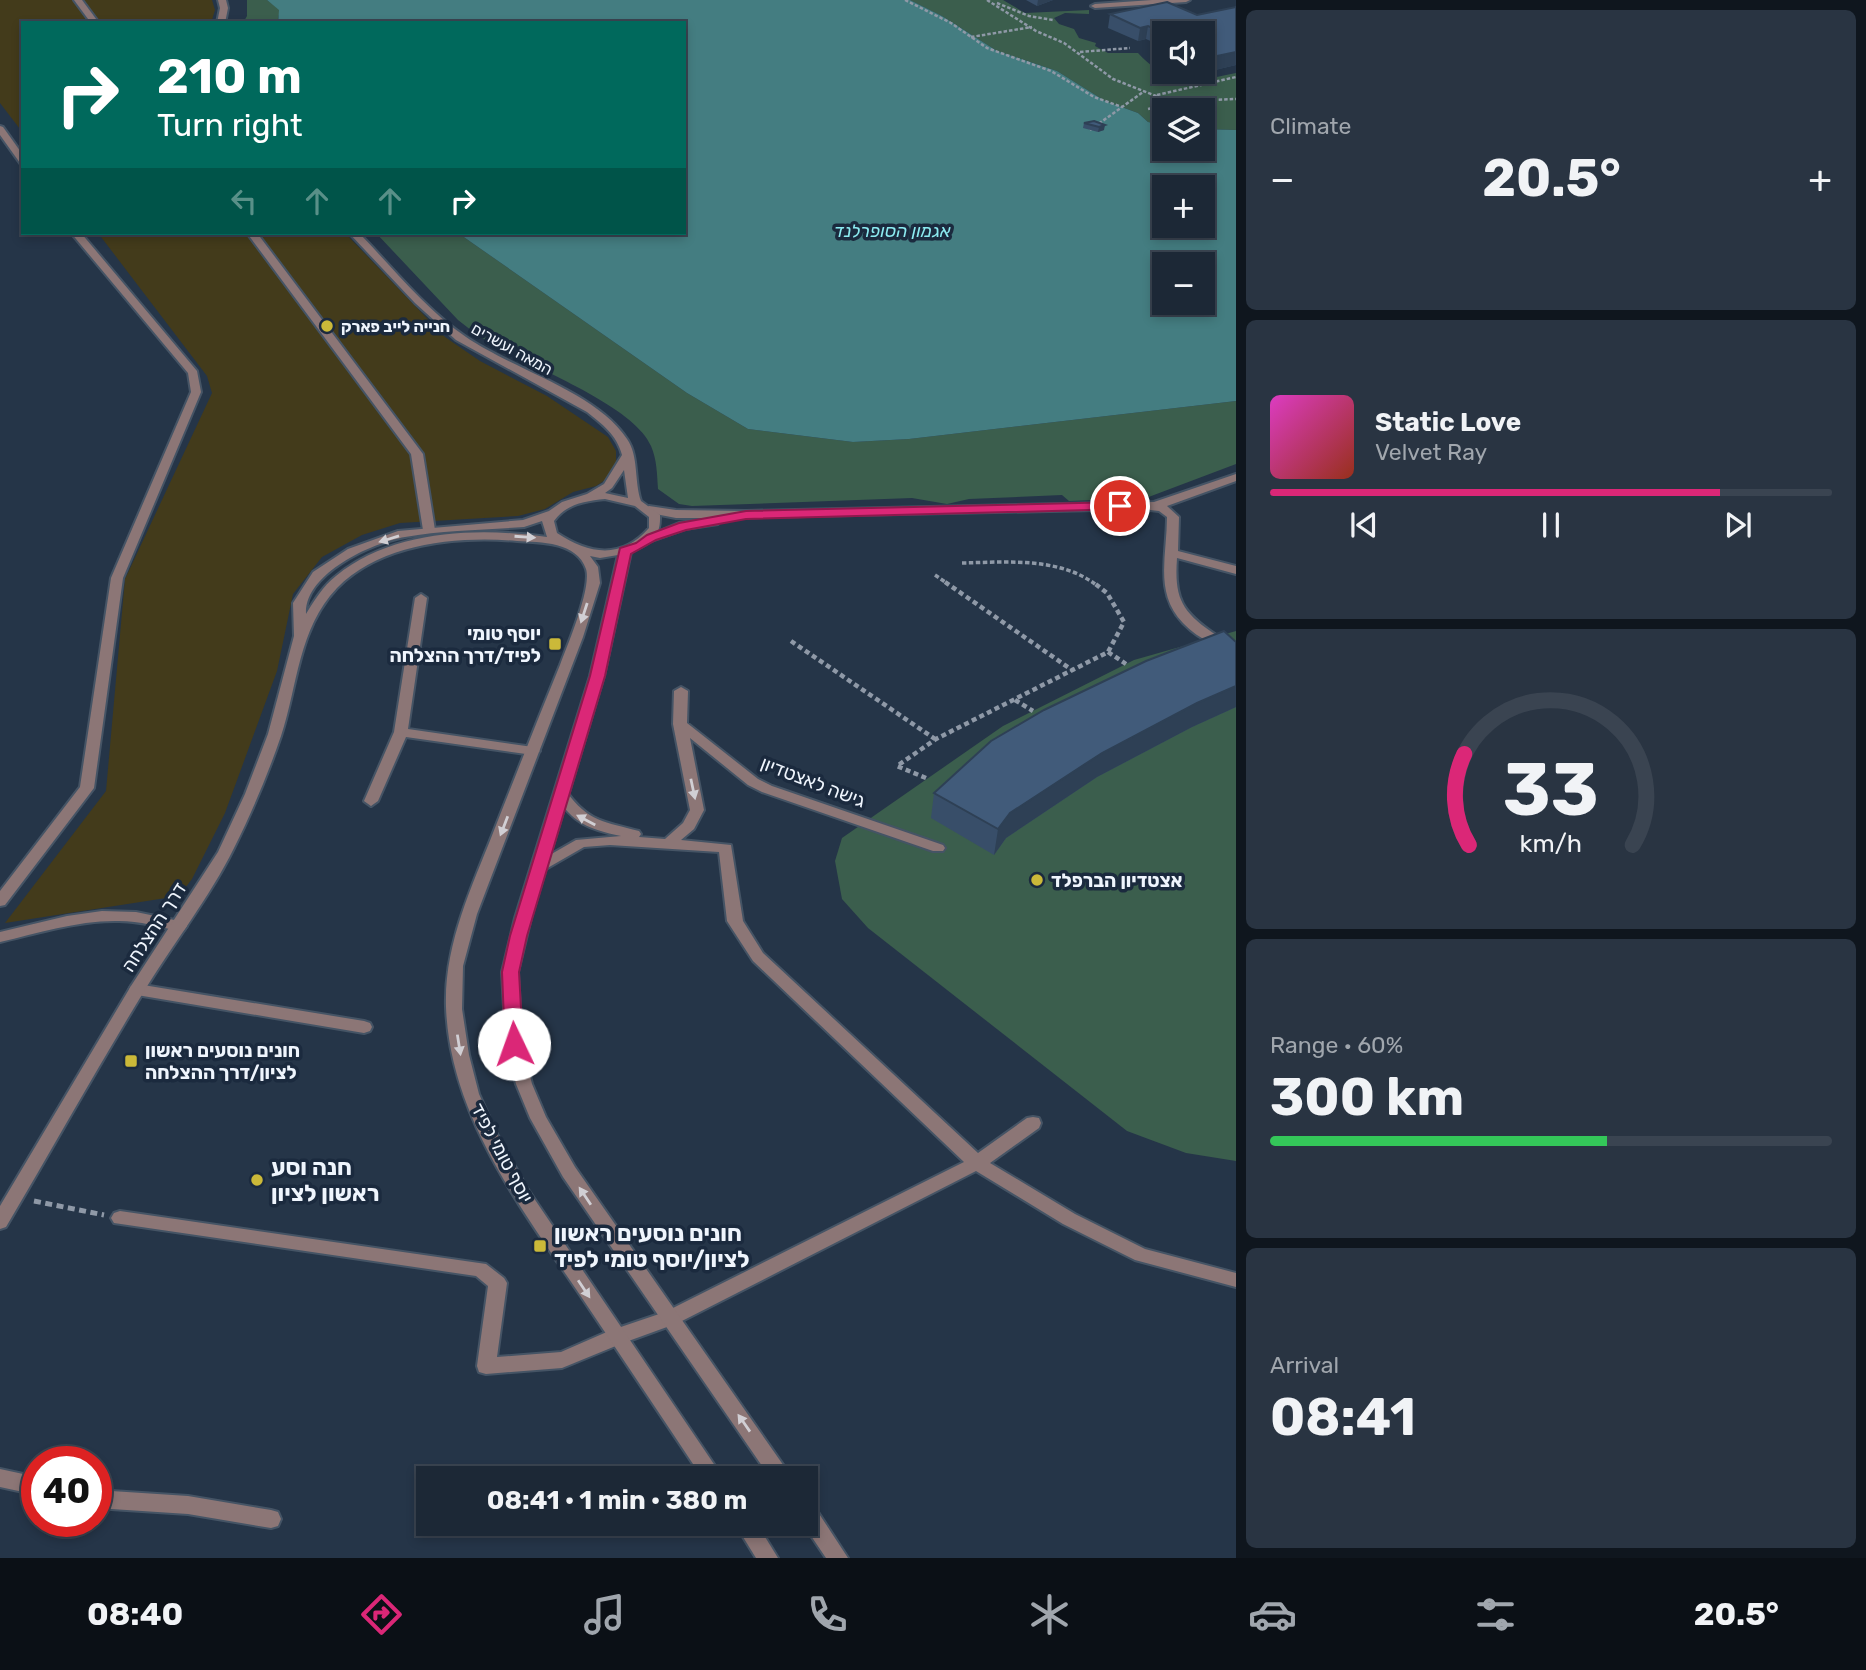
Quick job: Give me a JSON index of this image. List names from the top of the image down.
{
  "streets": {
    "street": [
      "המאה ועשרים",
      "גישה לאצטדיון",
      "דרך ההצלחה",
      "יוסף טומי לפיד"
    ]
  },
  "crossings": [
    ["דרך ההצלחה", "יוסף טומי לפיד"]
  ],
  "water": ["אגמון הסופרלנד"],
  "places": {
    "other": ["חנייה לייב פארק", "אצטדיון הברפלד", "חנה וסע ראשון לציון"],
    "transit": ["יוסף טומי לפיד/דרך ההצלחה", "חונים נוסעים ראשון לציון/דרך ההצלחה", "חונים נוסעים ראשון לציון/יוסף טומי לפיד"]
  },
  "page": {
    "tile": [
      "Climate",
      ["Range · 60%", "300 km"],
      ["Arrival", "08:41"]
    ],
    "map_buttons": ["+", "−"],
    "turn": ["210 m", "Turn right"],
    "heat": ["−", "20.5°", "+"],
    "song": ["Static Love", "Velvet Ray"],
    "limit": "40",
    "trip": "08:41 · 1 min · 380 m",
    "tabs": ["08:40", "20.5°"],
    "gauge": ["33", "km/h"]
  }
}
